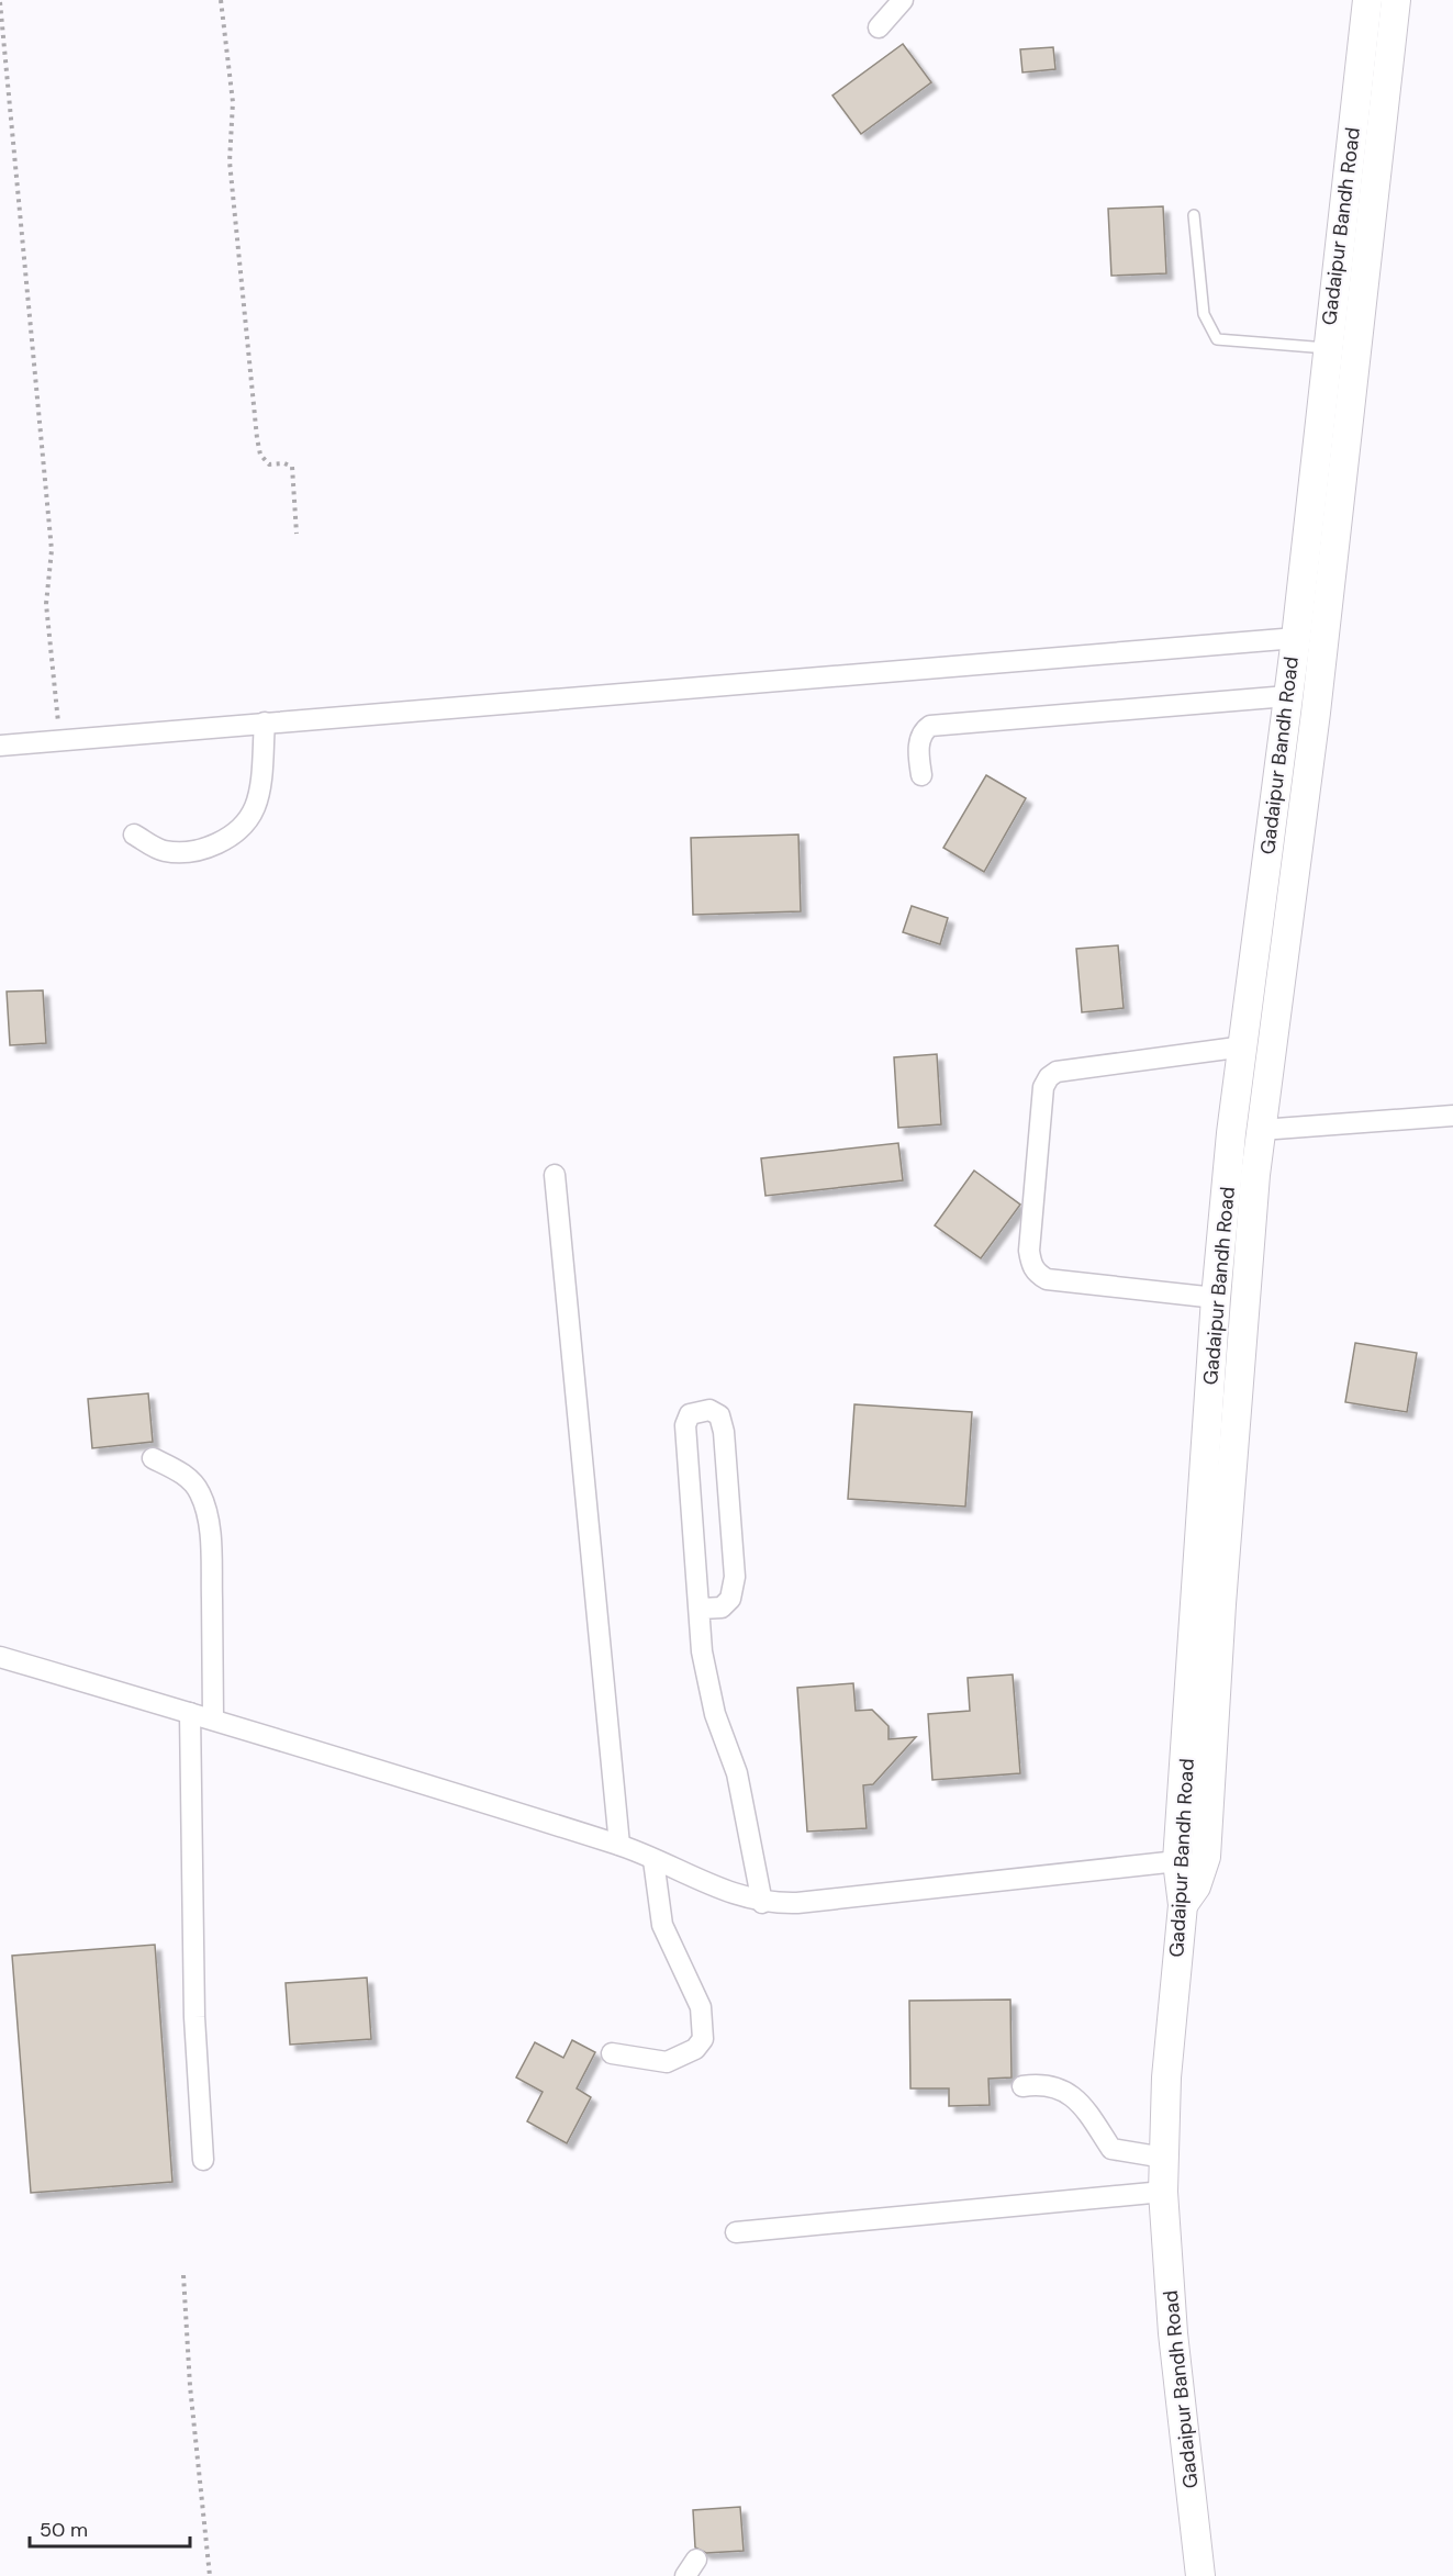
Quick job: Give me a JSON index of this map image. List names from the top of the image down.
{
  "streets": {
    "street": ["Gadaipur Bandh Road"]
  },
  "scale_bar": "50 m"
}
